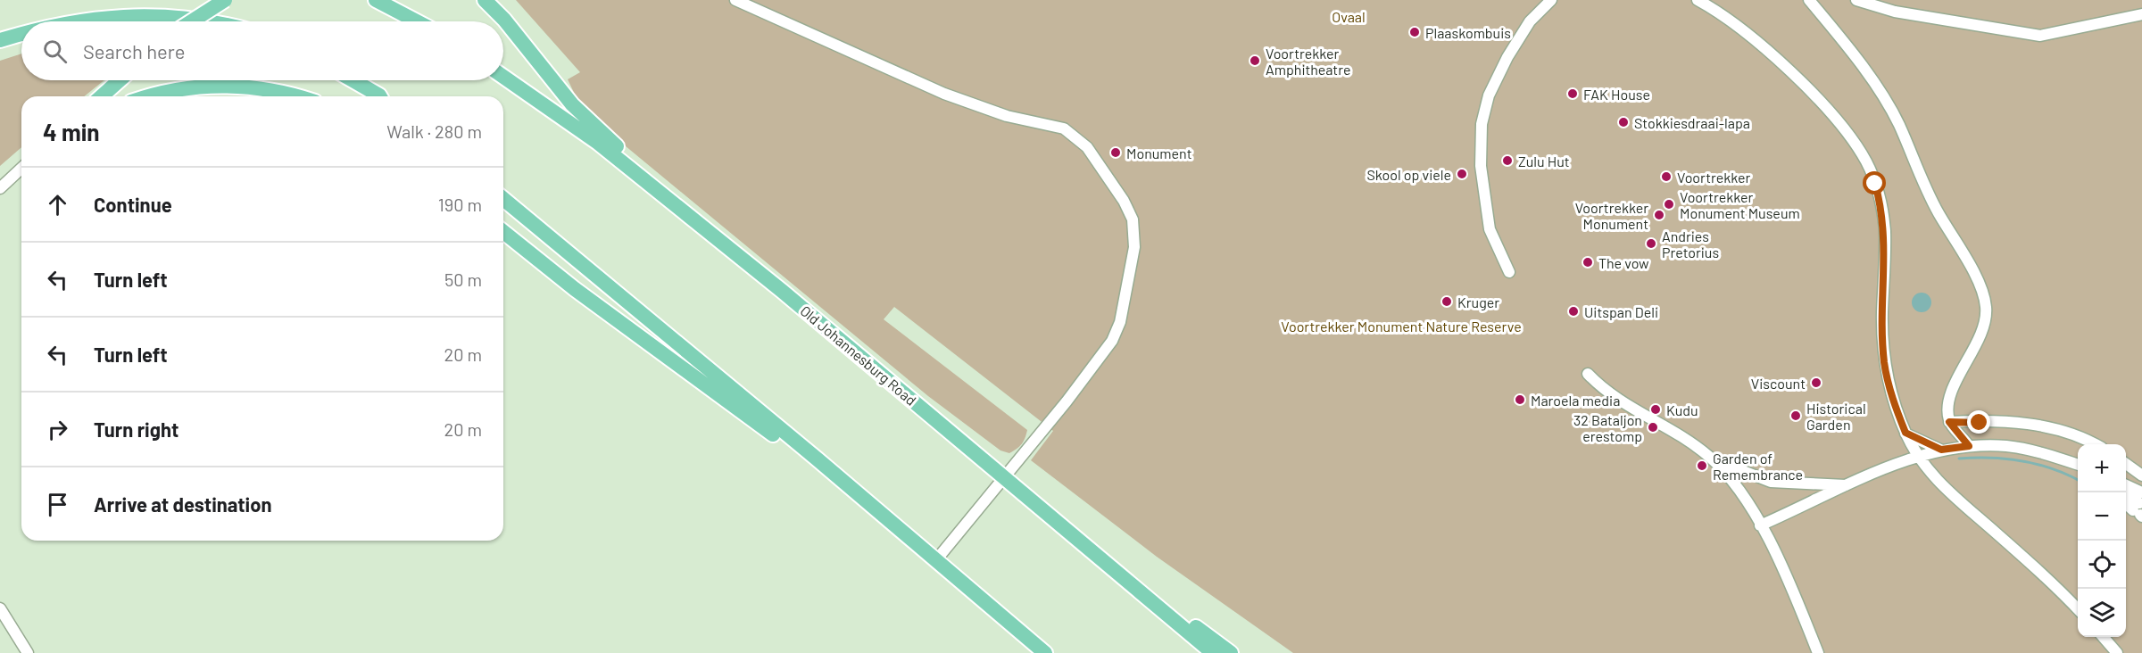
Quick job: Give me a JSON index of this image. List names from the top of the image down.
{
  "streets": {
    "main road": ["Old Johannesburg Road"]
  },
  "parks": ["Ovaal", "Voortrekker Monument Nature Reserve"],
  "places": [
    "Plaaskombuis",
    "Voortrekker Amphitheatre",
    "FAK House",
    "Stokkiesdraai-lapa",
    "Monument",
    "Zulu Hut",
    "Skool op viele",
    "Voortrekker",
    "Voortrekker Monument Museum",
    "Voortrekker Monument",
    "Andries Pretorius",
    "The vow",
    "Kruger",
    "Uitspan Deli",
    "Viscount",
    "Maroela media",
    "Kudu",
    "Historical Garden",
    "32 Bataljon erestomp",
    "Garden of Remembrance"
  ],
  "page": {
    "search": "Search here",
    "heading": ["4 min", "Walk · 280 m"],
    "list": [
      ["Continue", "190 m"],
      ["Turn left", "50 m"],
      ["Turn left", "20 m"],
      ["Turn right", "20 m"],
      "Arrive at destination"
    ],
    "map_buttons": ["+", "−"]
  }
}
